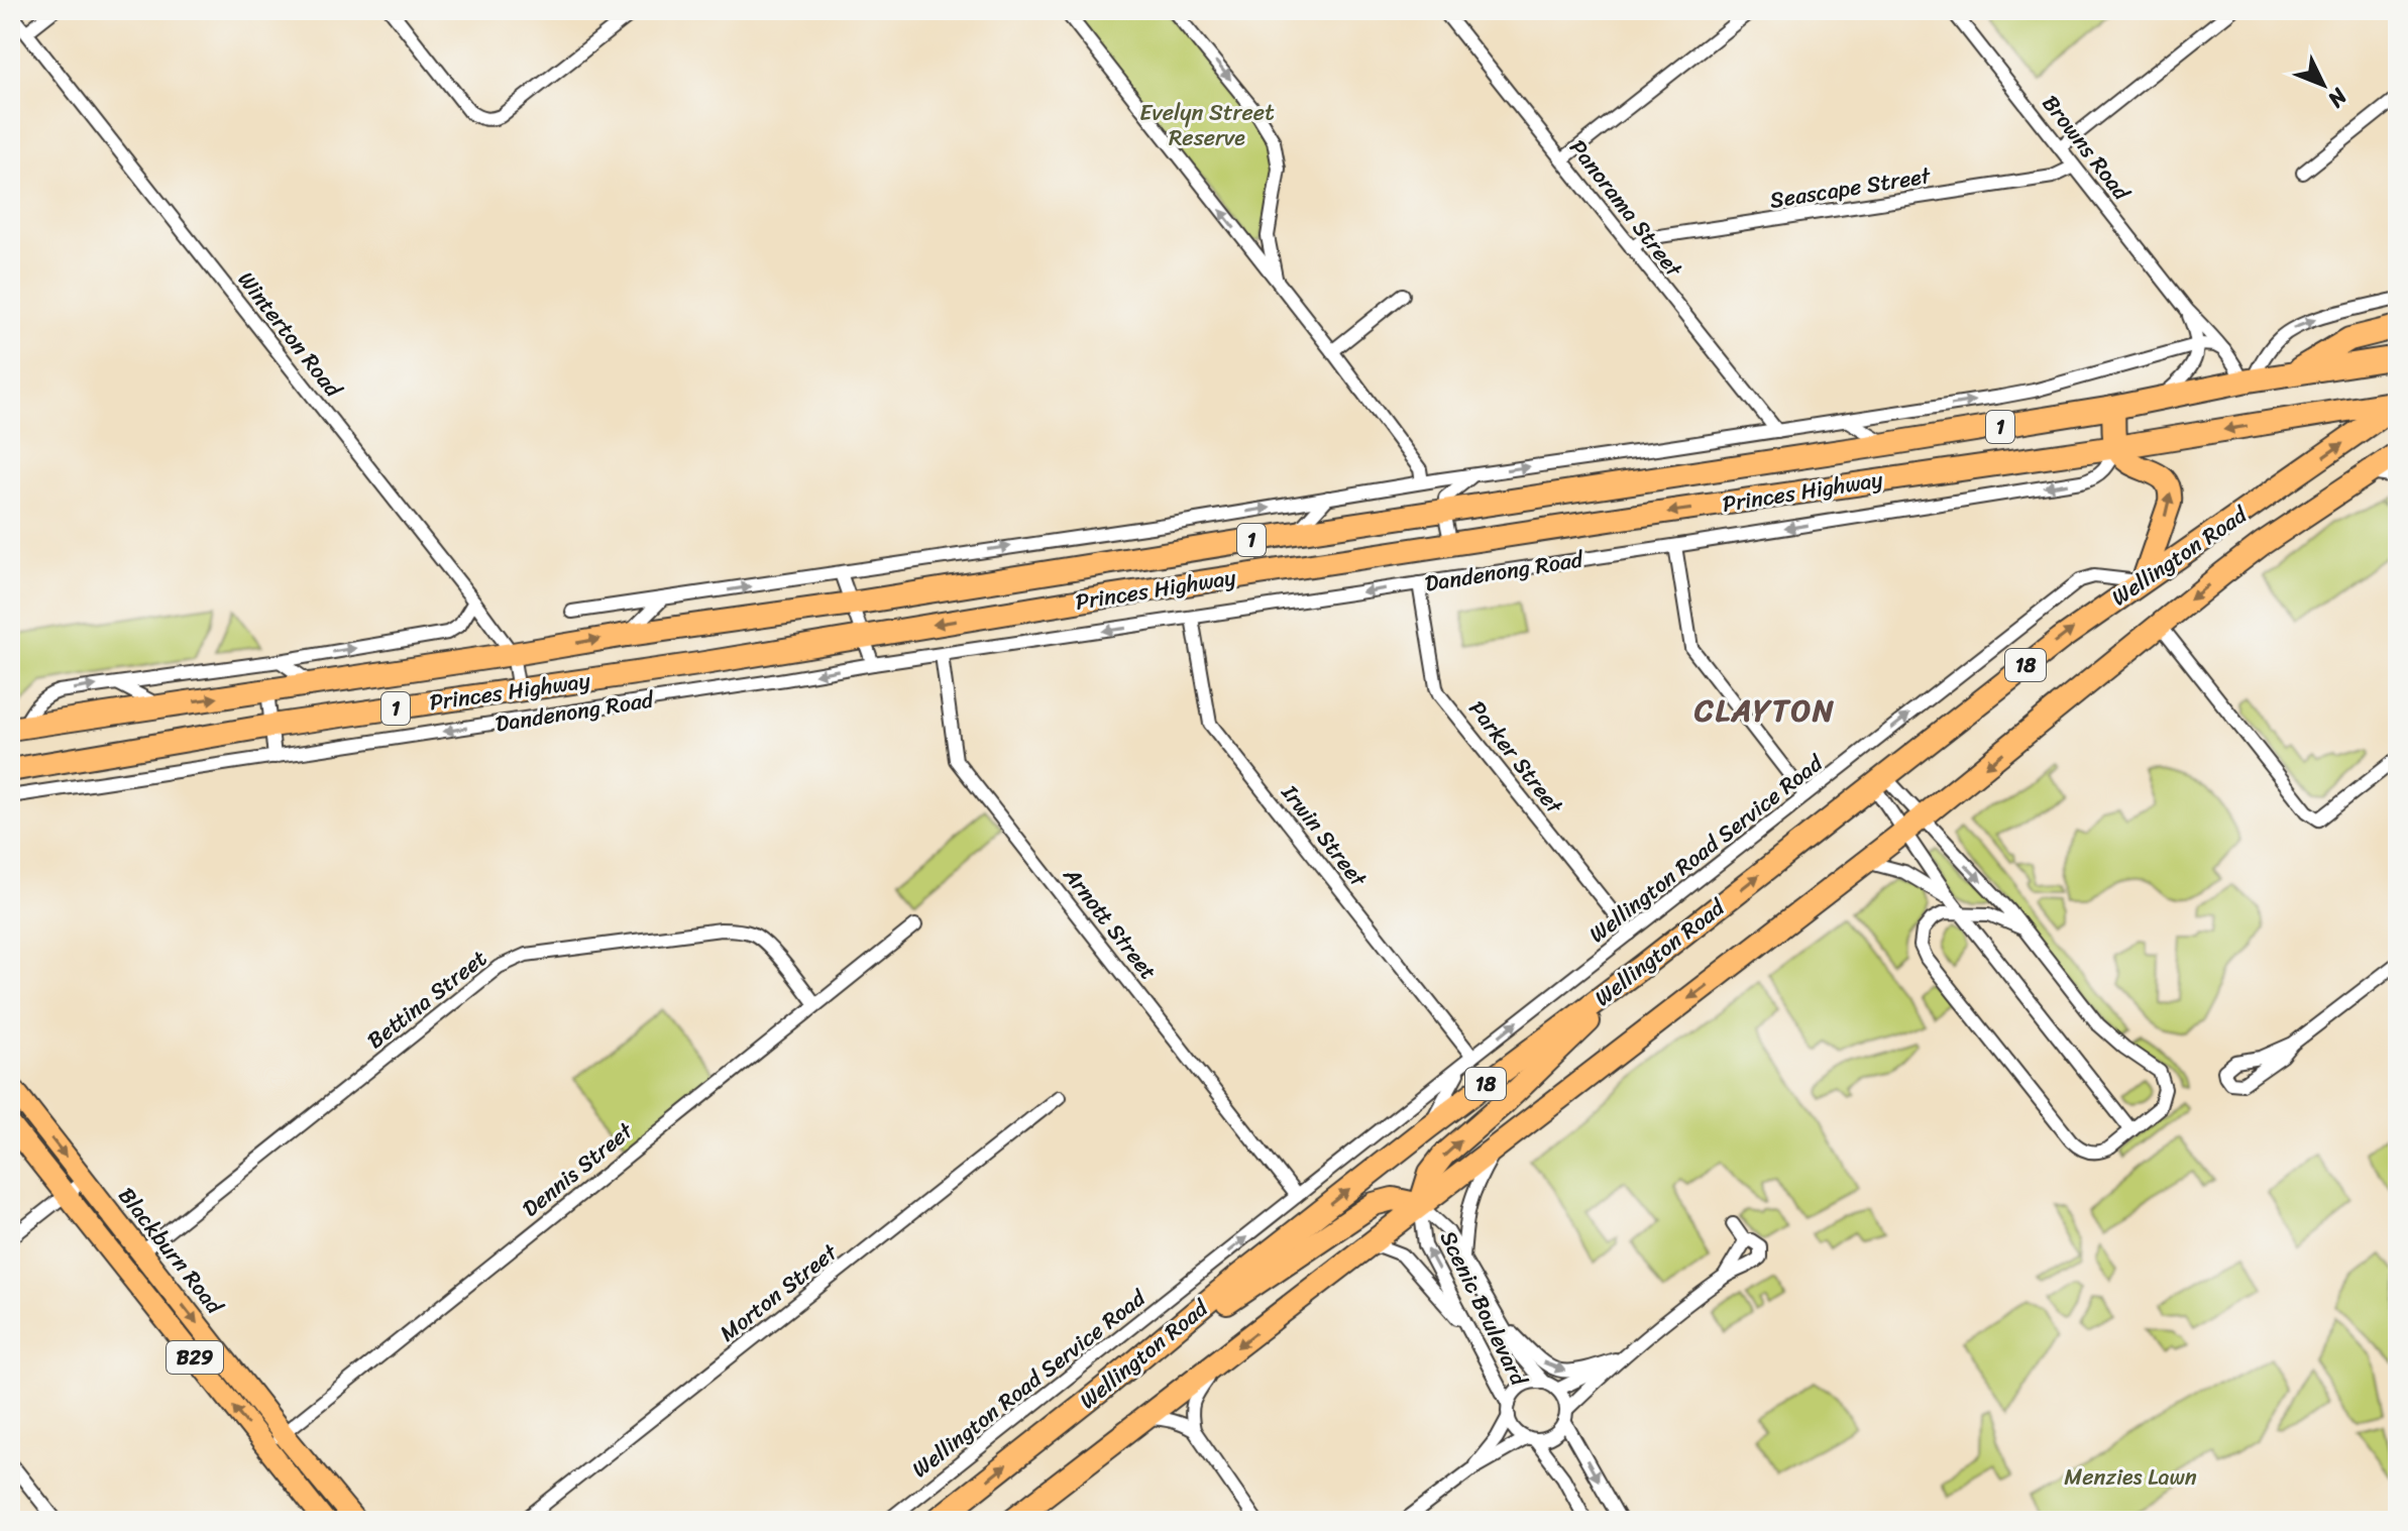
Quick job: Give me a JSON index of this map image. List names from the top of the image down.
{
  "streets": {
    "highway": [
      "1",
      "Princes Highway",
      "Wellington Road",
      "18"
    ],
    "main road": ["Blackburn Road", "B29"],
    "street": [
      "Browns Road",
      "Seascape Street",
      "Panorama Street",
      "Winterton Road",
      "Dandenong Road",
      "Parker Street",
      "Irwin Street",
      "Wellington Road Service Road",
      "Arnott Street",
      "Bettina Street",
      "Dennis Street",
      "Morton Street",
      "Scenic Boulevard"
    ]
  },
  "crossings": [
    ["Browns Road", "Seascape Street"],
    ["Browns Road", "1"],
    ["Browns Road", "Princes Highway"],
    ["Seascape Street", "Panorama Street"],
    ["Winterton Road", "Princes Highway"],
    ["1", "Princes Highway"],
    ["Princes Highway", "Wellington Road"],
    ["Princes Highway", "Dandenong Road"],
    ["Wellington Road", "Wellington Road Service Road"],
    ["Wellington Road", "Scenic Boulevard"],
    ["Dandenong Road", "Parker Street"],
    ["Dandenong Road", "Irwin Street"],
    ["Dandenong Road", "Arnott Street"],
    ["Parker Street", "Wellington Road Service Road"],
    ["Irwin Street", "Wellington Road Service Road"],
    ["Wellington Road Service Road", "Arnott Street"],
    ["Bettina Street", "Dennis Street"],
    ["Bettina Street", "Blackburn Road"],
    ["Dennis Street", "Blackburn Road"],
    ["Dennis Street", "B29"]
  ],
  "one_way": ["Wellington Road Service Road"],
  "districts": ["CLAYTON"],
  "parks": ["Evelyn Street Reserve", "Menzies Lawn"],
  "north": "bottom right"
}
